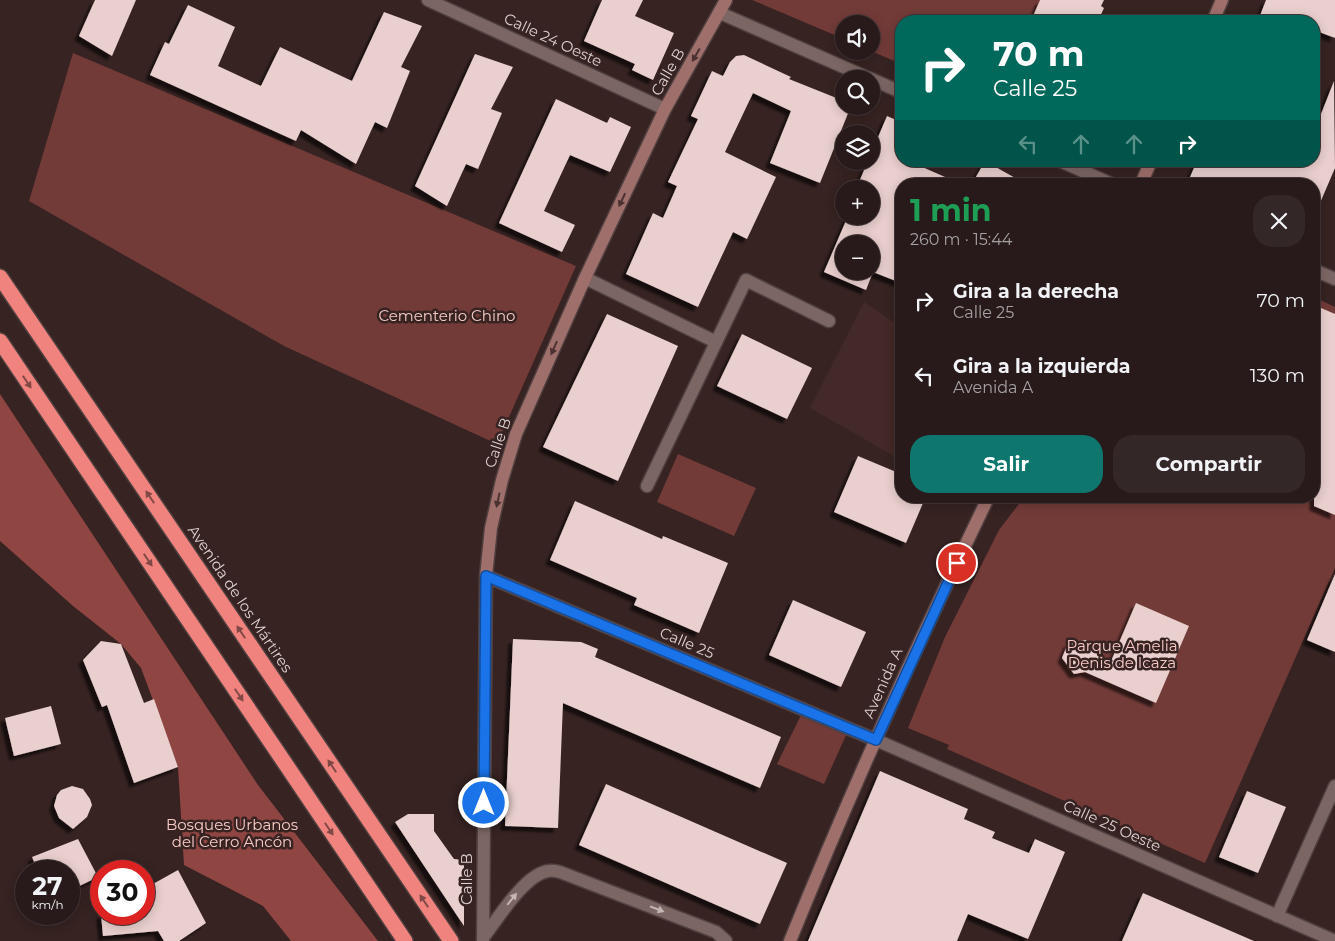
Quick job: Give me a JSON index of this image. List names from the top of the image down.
{
  "streets": {
    "highway": ["Avenida de los Mártires"],
    "street": [
      "Calle 24 Oeste",
      "Calle B",
      "Calle 25",
      "Avenida A",
      "Calle 25 Oeste"
    ]
  },
  "crossings": [
    ["Calle 24 Oeste", "Calle B"],
    ["Calle B", "Calle 25"],
    ["Calle 25", "Avenida A"],
    ["Calle 25", "Calle 25 Oeste"],
    ["Avenida A", "Calle 25 Oeste"]
  ],
  "one_way": ["Calle B"],
  "parks": ["Cementerio Chino", "Parque Amelia Denis de Icaza", "Bosques Urbanos del Cerro Ancón"],
  "page": {
    "map_buttons": ["+", "−"],
    "turn": ["70 m", "Calle 25"],
    "heading": ["1 min", "260 m · 15:44"],
    "list": [
      {
        "name": "Gira a la derecha",
        "note": "Calle 25",
        "value": "70 m"
      },
      {
        "name": "Gira a la izquierda",
        "note": "Avenida A",
        "value": "130 m"
      }
    ],
    "buttons": ["Salir", "Compartir"],
    "speed": "27 km/h",
    "limit": "30"
  }
}
